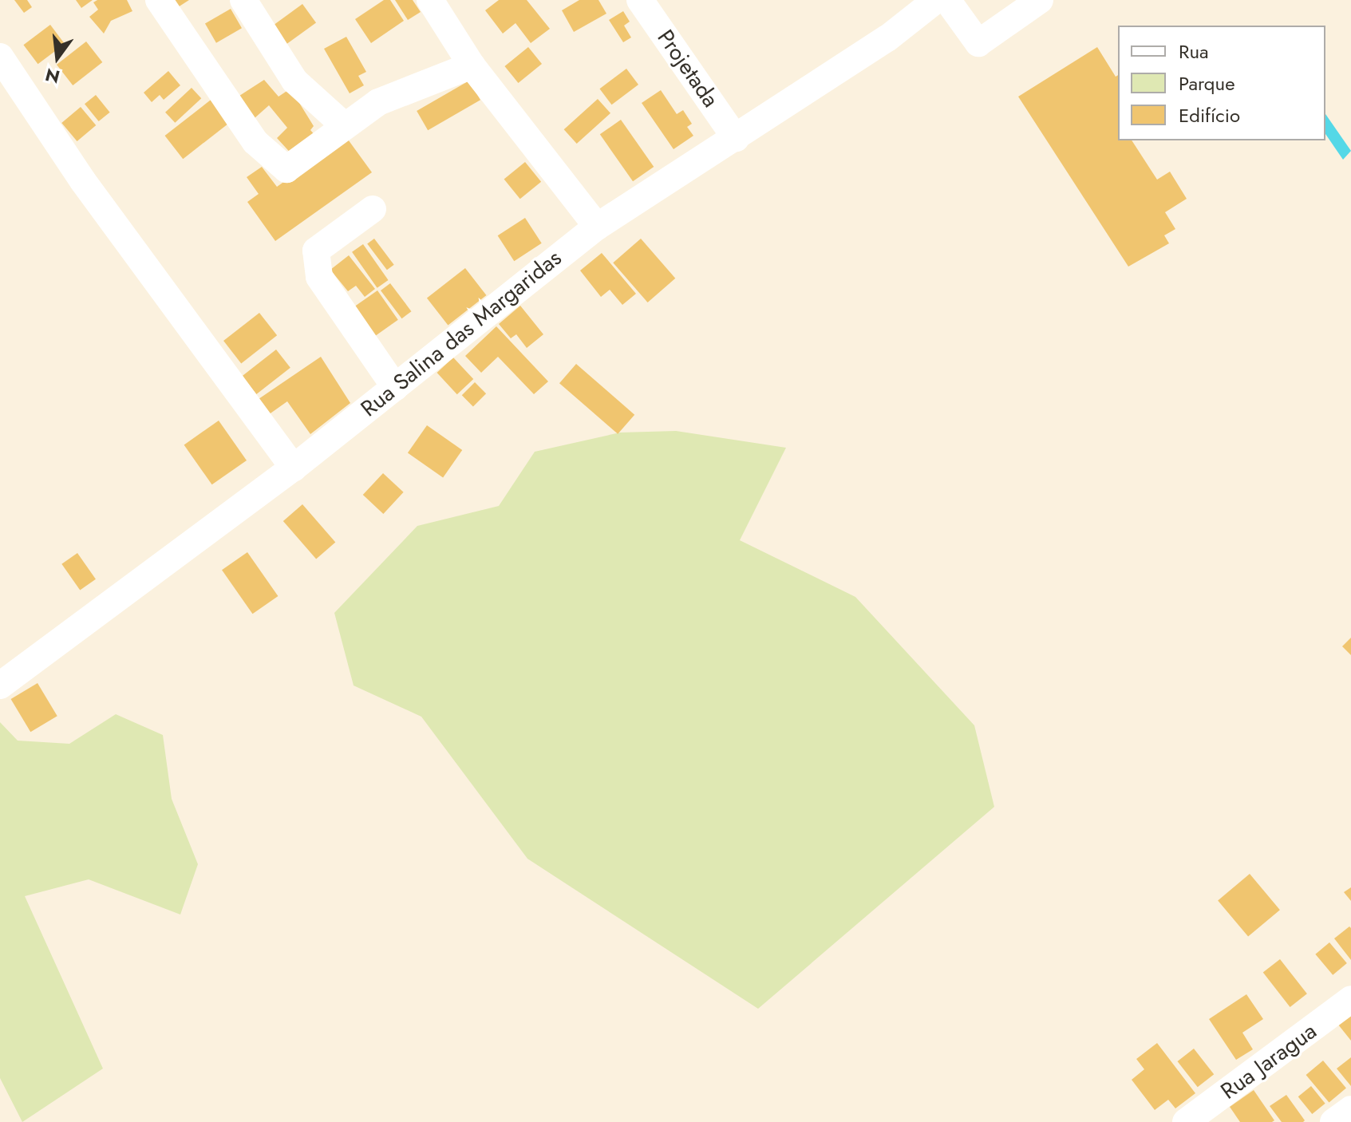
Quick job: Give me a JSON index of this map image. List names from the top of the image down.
{
  "streets": {
    "street": ["Projetada", "Rua Salina das Margaridas", "Rua Jaragua"]
  },
  "crossings": [
    ["Projetada", "Rua Salina das Margaridas"]
  ],
  "legend": ["Rua", "Parque", "Edifício"],
  "north": "bottom"
}
